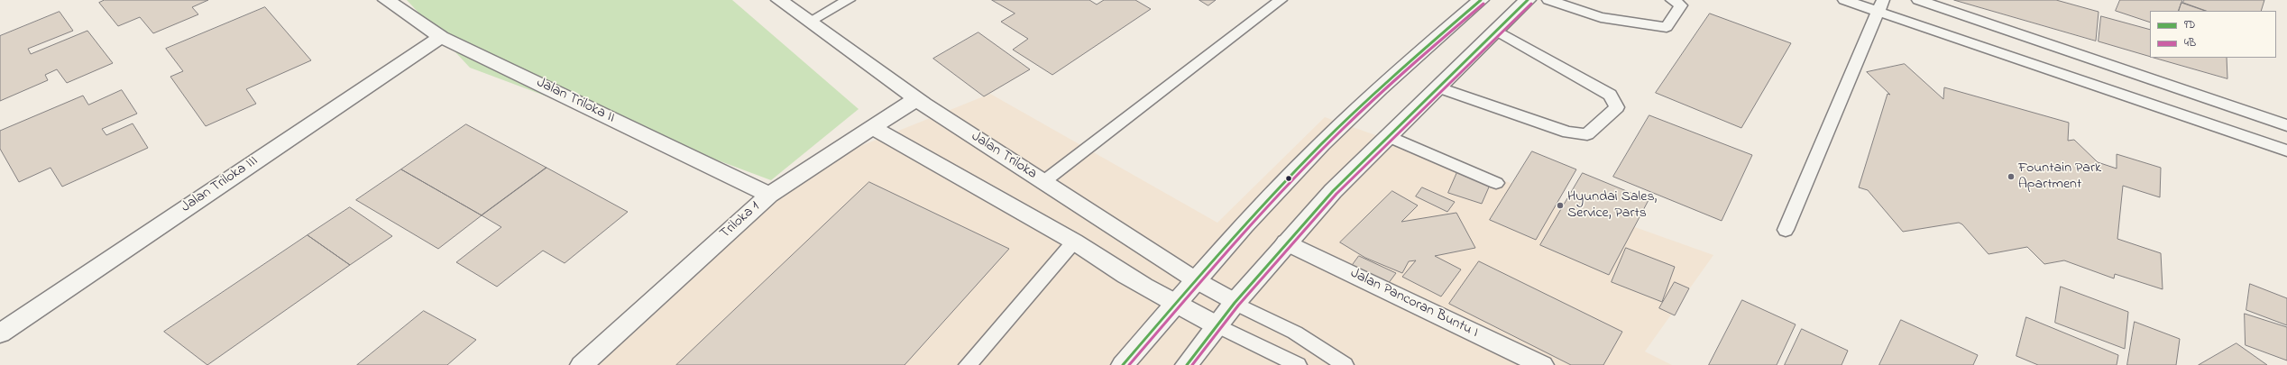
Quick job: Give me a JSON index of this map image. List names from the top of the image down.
{
  "streets": {
    "street": [
      "Jalan Triloka II",
      "Jalan Triloka",
      "Jalan Triloka III",
      "Triloka 1",
      "Jalan Pancoran Buntu I"
    ]
  },
  "crossings": [
    ["Jalan Triloka II", "Jalan Triloka III"],
    ["Jalan Triloka II", "Triloka 1"],
    ["Jalan Triloka", "Triloka 1"]
  ],
  "places": ["Fountain Park Apartment", "Hyundai Sales, Service, Parts"],
  "lines": ["transit line 9D", "transit line 4B"],
  "legend": ["9D", "4B"]
}
